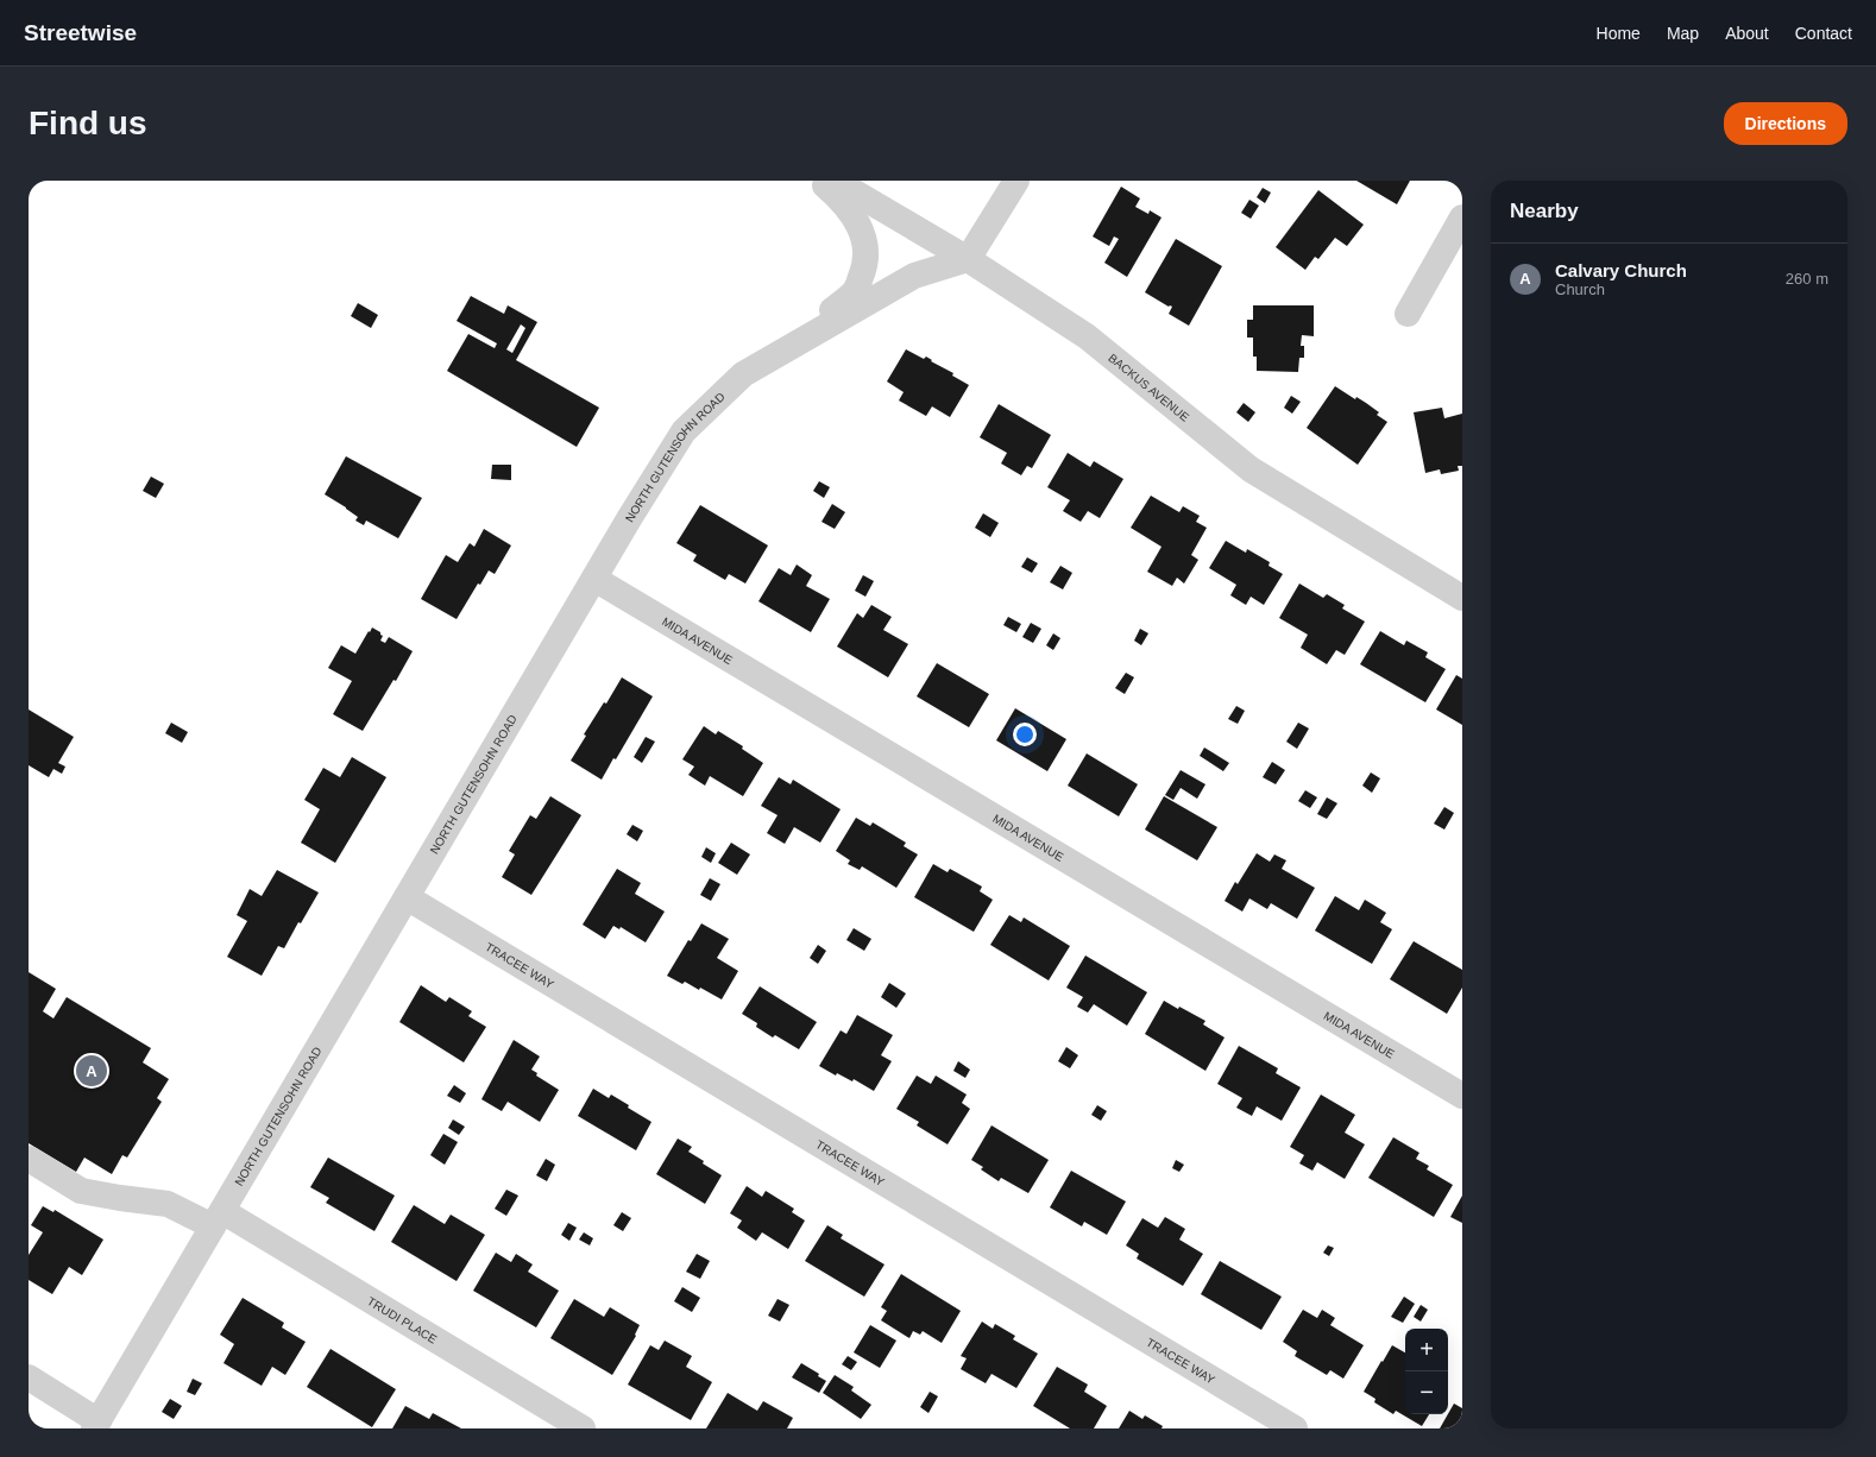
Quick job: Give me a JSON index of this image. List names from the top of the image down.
{
  "streets": {
    "street": [
      "BACKUS AVENUE",
      "NORTH GUTENSOHN ROAD",
      "MIDA AVENUE",
      "TRACEE WAY",
      "TRUDI PLACE"
    ]
  },
  "crossings": [
    ["BACKUS AVENUE", "NORTH GUTENSOHN ROAD"],
    ["NORTH GUTENSOHN ROAD", "MIDA AVENUE"],
    ["NORTH GUTENSOHN ROAD", "TRACEE WAY"],
    ["NORTH GUTENSOHN ROAD", "TRUDI PLACE"]
  ],
  "page": {
    "header": "Streetwise",
    "nav": [
      "Home",
      "Map",
      "About",
      "Contact"
    ],
    "buttons": "Directions",
    "title": "Find us",
    "heading": "Nearby",
    "list": [
      {
        "mark": "A",
        "name": "Calvary Church",
        "note": "Church",
        "value": "260 m"
      }
    ],
    "pins": "A",
    "map_buttons": ["+", "−"]
  }
}
